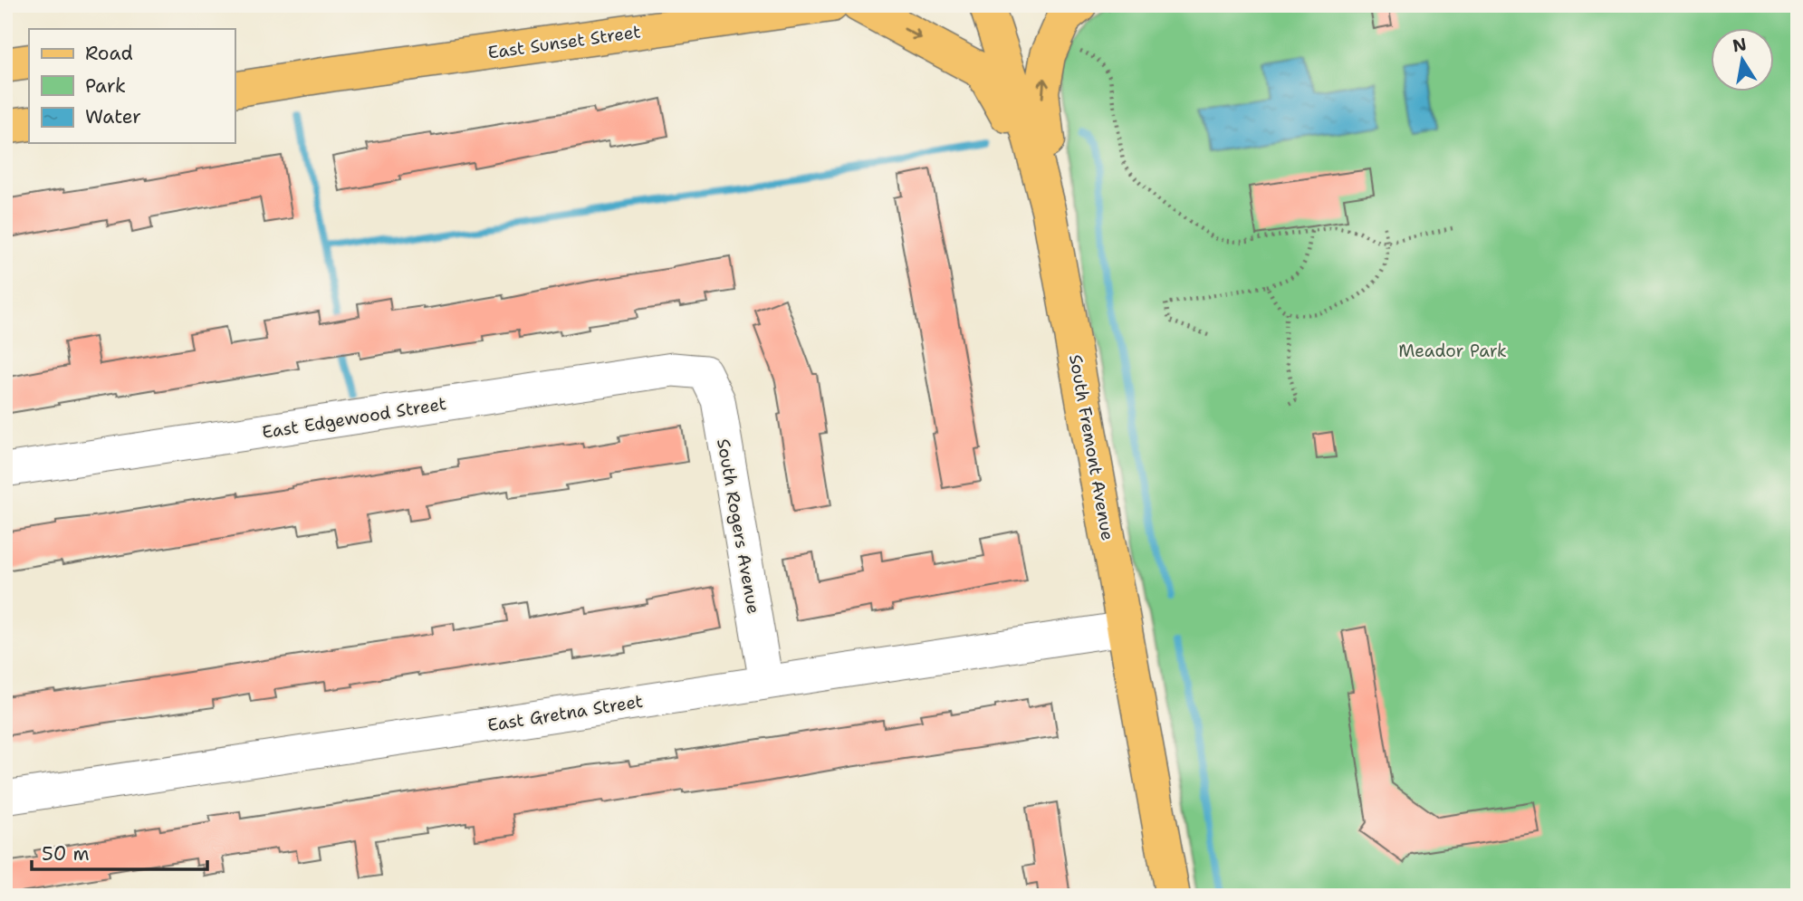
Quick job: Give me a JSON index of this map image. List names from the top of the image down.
{
  "streets": {
    "main road": ["East Sunset Street", "South Fremont Avenue"],
    "street": ["East Edgewood Street", "South Rogers Avenue", "East Gretna Street"]
  },
  "crossings": [
    ["East Edgewood Street", "South Rogers Avenue"],
    ["South Fremont Avenue", "East Gretna Street"],
    ["South Rogers Avenue", "East Gretna Street"]
  ],
  "parks": ["Meador Park"],
  "legend": ["Road", "Park", "Water"],
  "scale_bar": "50 m",
  "north": "top"
}
